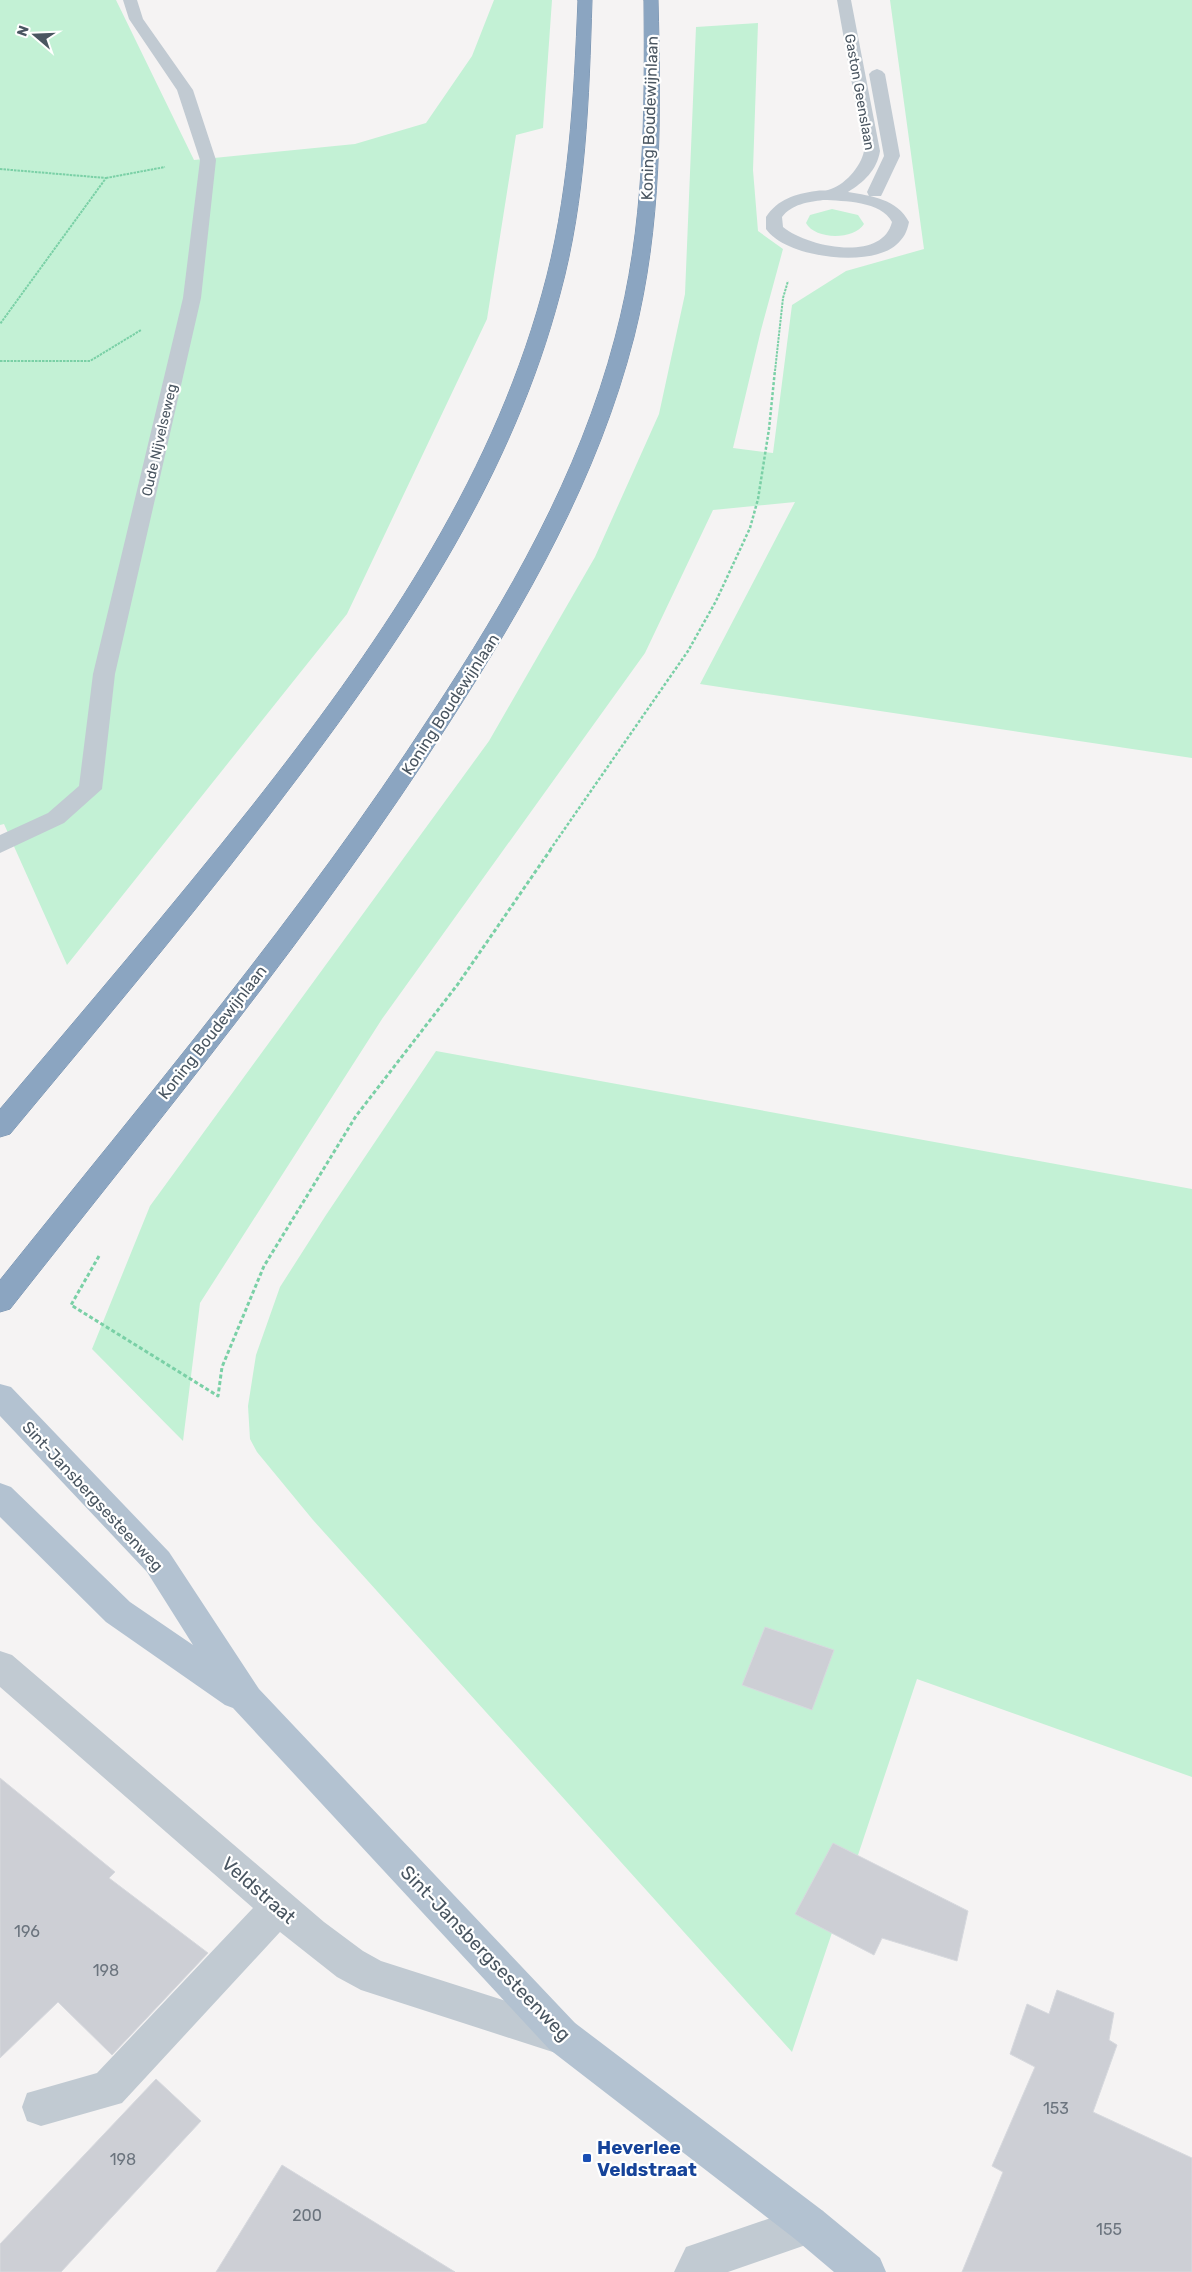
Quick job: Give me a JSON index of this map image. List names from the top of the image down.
{
  "streets": {
    "highway": ["Koning Boudewijnlaan"],
    "main road": ["Sint-Jansbergsesteenweg"],
    "street": ["Gaston Geenslaan", "Oude Nijvelseweg", "Veldstraat"]
  },
  "crossings": [
    ["Sint-Jansbergsesteenweg", "Veldstraat"]
  ],
  "places": {
    "transit": ["Heverlee Veldstraat"]
  },
  "house_numbers": [
    "196",
    "198",
    "153",
    "198",
    "200",
    "155"
  ],
  "north": "left"
}
